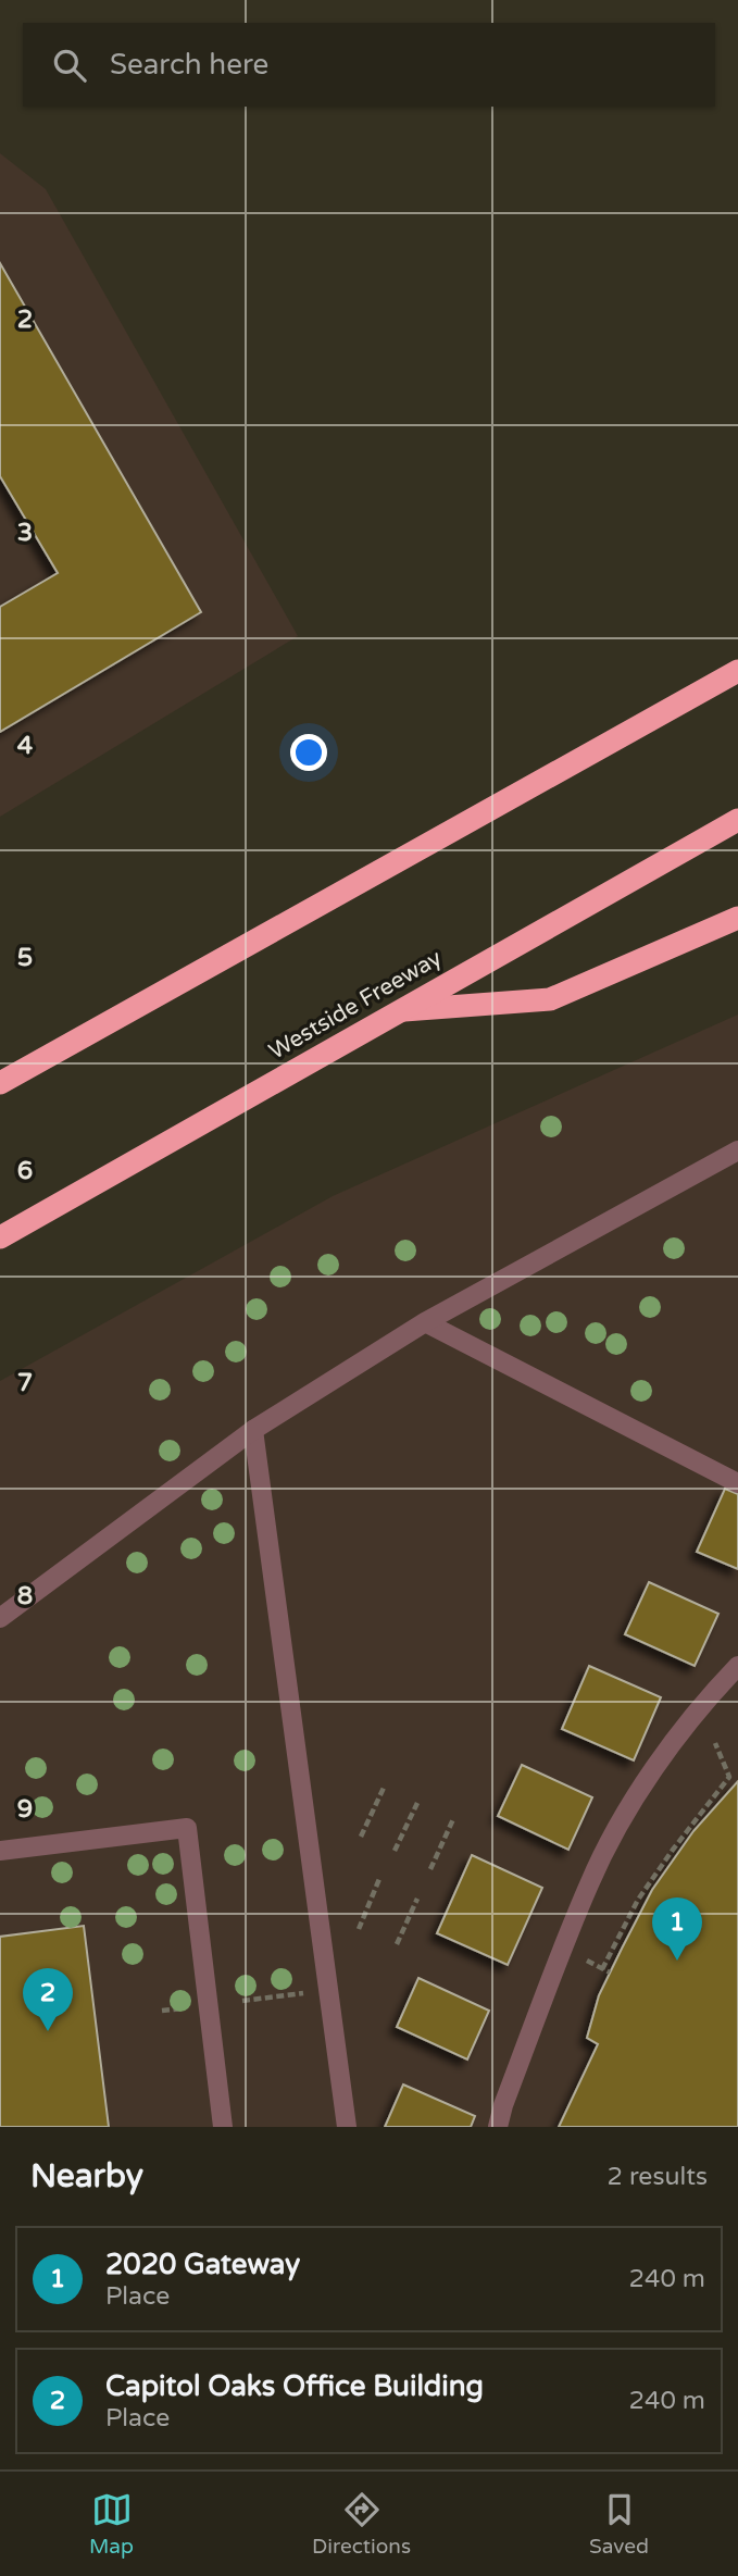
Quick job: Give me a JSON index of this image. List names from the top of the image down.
{
  "streets": {
    "highway": ["Westside Freeway"]
  },
  "page": {
    "search": "Search here",
    "pins": ["1", "2"],
    "heading": ["Nearby", "2 results"],
    "list": [
      {
        "mark": "1",
        "name": "2020 Gateway",
        "note": "Place",
        "value": "240 m"
      },
      {
        "mark": "2",
        "name": "Capitol Oaks Office Building",
        "note": "Place",
        "value": "240 m"
      }
    ],
    "nav": ["Map", "Directions", "Saved"]
  },
  "grid": {
    "rows": [
      "2",
      "3",
      "4",
      "5",
      "6",
      "7",
      "8",
      "9"
    ]
  }
}
